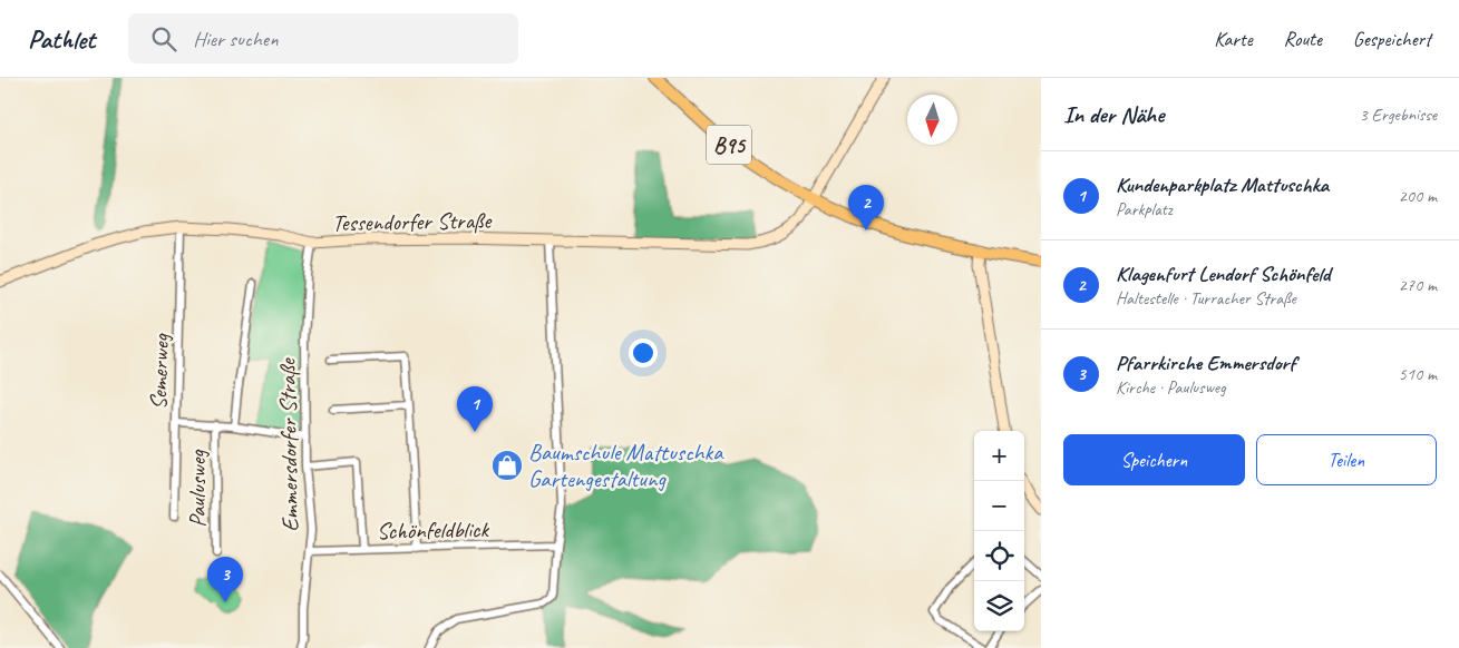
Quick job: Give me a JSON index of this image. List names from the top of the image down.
{
  "streets": {
    "main road": ["B95"],
    "street": [
      "Tessendorfer Straße",
      "Semerweg",
      "Emmersdorfer Straße",
      "Paulusweg",
      "Schönfeldblick"
    ]
  },
  "crossings": [
    ["B95", "Tessendorfer Straße"],
    ["Tessendorfer Straße", "Semerweg"],
    ["Tessendorfer Straße", "Emmersdorfer Straße"],
    ["Emmersdorfer Straße", "Schönfeldblick"]
  ],
  "places": {
    "shop": ["Baumschule Mattuschka Gartengestaltung"]
  },
  "north": "bottom",
  "page": {
    "header": "Pathlet",
    "search": "Hier suchen",
    "nav": ["Karte", "Route", "Gespeichert"],
    "heading": ["In der Nähe", "3 Ergebnisse"],
    "list": [
      {
        "mark": "1",
        "name": "Kundenparkplatz Mattuschka",
        "note": "Parkplatz",
        "value": "200 m"
      },
      {
        "mark": "2",
        "name": "Klagenfurt Lendorf Schönfeld",
        "note": "Haltestelle · Turracher Straße",
        "value": "270 m"
      },
      {
        "mark": "3",
        "name": "Pfarrkirche Emmersdorf",
        "note": "Kirche · Paulusweg",
        "value": "510 m"
      }
    ],
    "pins": ["2", "1", "3"],
    "buttons": ["Speichern", "Teilen"],
    "map_buttons": ["+", "−"]
  }
}
